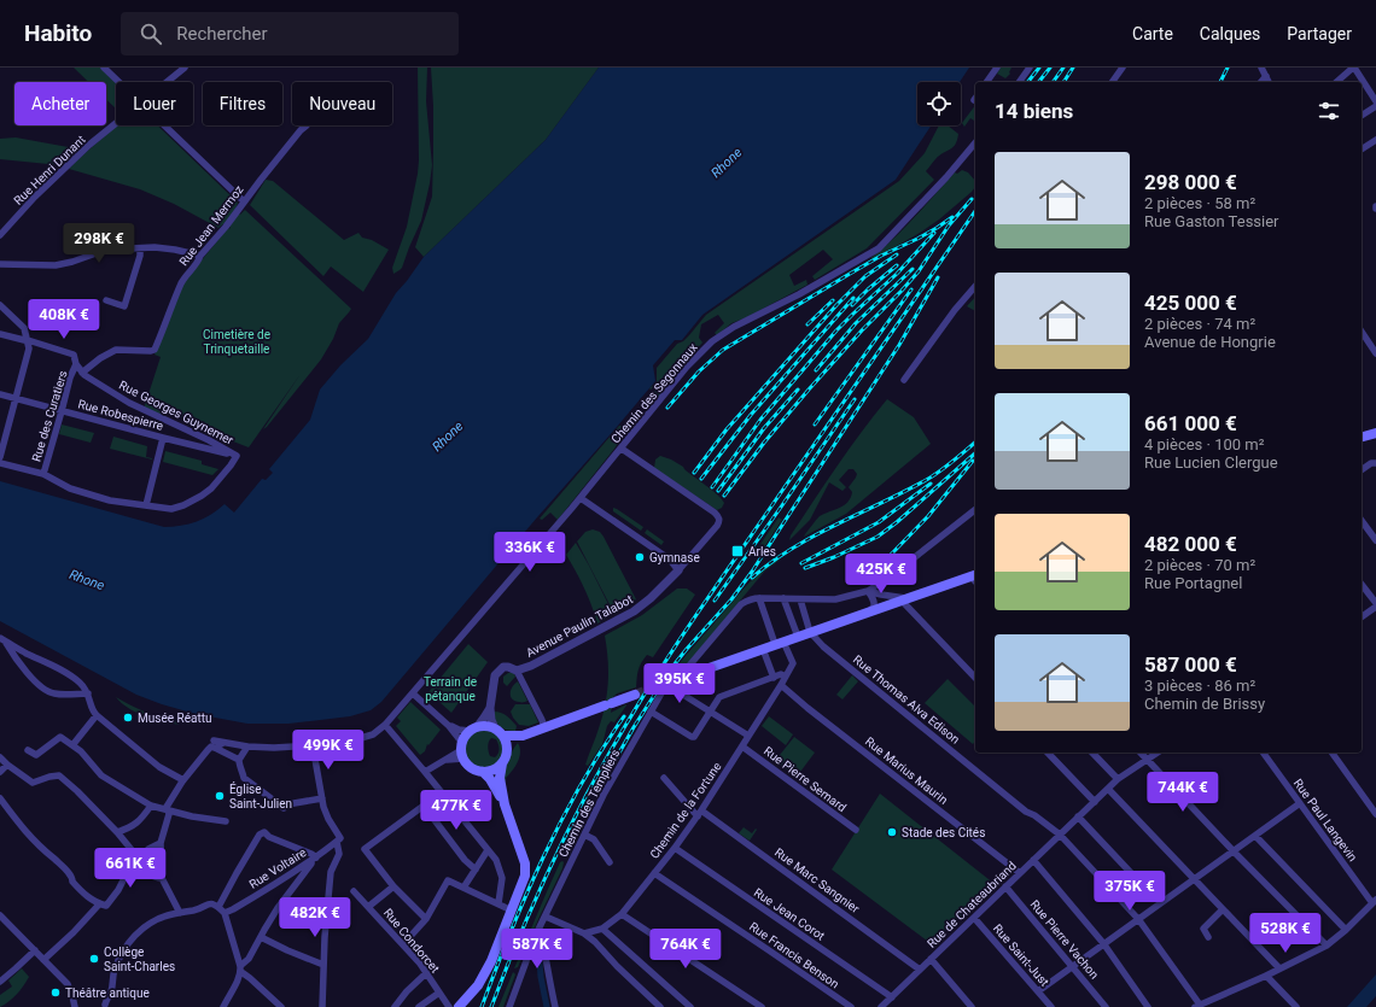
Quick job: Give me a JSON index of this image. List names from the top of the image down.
{
  "streets": {
    "street": [
      "Rue Henri Dunant",
      "Rue Jean Mermoz",
      "Chemin des Segonnaux",
      "Rue Georges Guynemer",
      "Rue Robespierre",
      "Rue des Curatiers",
      "Avenue Paulin Talabot",
      "Rue Thomas Alva Edison",
      "Rue Marius Maurin",
      "Rue Pierre Semard",
      "Chemin des Templiers",
      "Chemin de la Fortune",
      "Rue Paul Langevin",
      "Rue Voltaire",
      "Rue Marc Sangnier",
      "Rue de Chateaubriand",
      "Rue Jean Corot",
      "Rue Pierre Vachon",
      "Rue Condorcet",
      "Rue Francis Benson",
      "Rue Saint-Just"
    ]
  },
  "crossings": [
    ["Rue Jean Mermoz", "Rue Georges Guynemer"],
    ["Chemin des Segonnaux", "Avenue Paulin Talabot"],
    ["Rue Georges Guynemer", "Rue Robespierre"],
    ["Rue Georges Guynemer", "Rue des Curatiers"],
    ["Rue Robespierre", "Rue des Curatiers"],
    ["Rue Thomas Alva Edison", "Rue de Chateaubriand"],
    ["Rue Marius Maurin", "Chemin de la Fortune"],
    ["Rue Marius Maurin", "Rue de Chateaubriand"],
    ["Rue Pierre Semard", "Chemin de la Fortune"],
    ["Chemin de la Fortune", "Rue Marc Sangnier"],
    ["Chemin de la Fortune", "Rue Jean Corot"],
    ["Chemin de la Fortune", "Rue Francis Benson"],
    ["Rue Marc Sangnier", "Rue de Chateaubriand"],
    ["Rue de Chateaubriand", "Rue Jean Corot"],
    ["Rue de Chateaubriand", "Rue Pierre Vachon"],
    ["Rue de Chateaubriand", "Rue Saint-Just"]
  ],
  "water": ["Rhone"],
  "parks": ["Cimetière de Trinquetaille", "Terrain de pétanque"],
  "places": {
    "transit": ["Arles"],
    "other": [
      "Gymnase",
      "Musée Réattu",
      "Église Saint-Julien",
      "Stade des Cités",
      "Collège Saint-Charles",
      "Théâtre antique"
    ]
  },
  "page": {
    "header": "Habito",
    "search": "Rechercher",
    "nav": ["Carte", "Calques", "Partager"],
    "chip": [
      "Acheter",
      "Louer",
      "Filtres",
      "Nouveau"
    ],
    "heading": "14 biens",
    "list": [
      {
        "name": "298 000 €",
        "note": "2 pièces · 58 m² · Rue Gaston Tessier"
      },
      {
        "name": "425 000 €",
        "note": "2 pièces · 74 m² · Avenue de Hongrie"
      },
      {
        "name": "661 000 €",
        "note": "4 pièces · 100 m² · Rue Lucien Clergue"
      },
      {
        "name": "482 000 €",
        "note": "2 pièces · 70 m² · Rue Portagnel"
      },
      {
        "name": "587 000 €",
        "note": "3 pièces · 86 m² · Chemin de Brissy"
      }
    ],
    "price": [
      "298K €",
      "408K €",
      "336K €",
      "425K €",
      "395K €",
      "499K €",
      "744K €",
      "477K €",
      "661K €",
      "375K €",
      "482K €",
      "528K €",
      "587K €",
      "764K €"
    ]
  }
}
